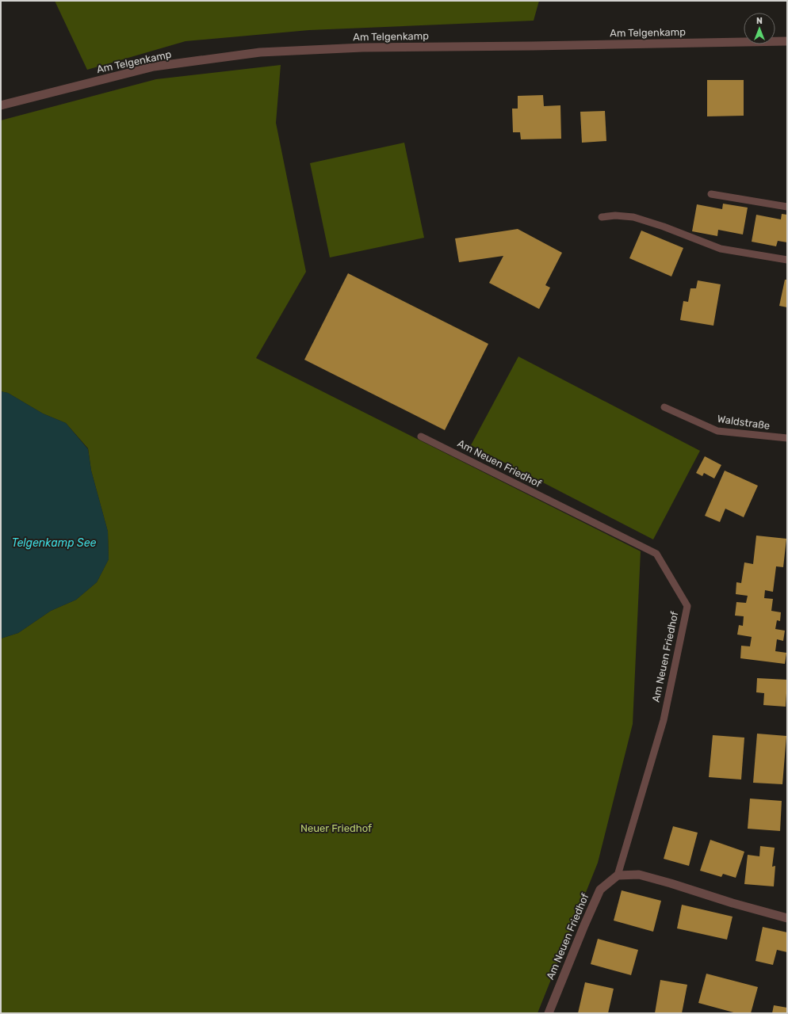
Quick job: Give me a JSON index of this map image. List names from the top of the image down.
{
  "streets": {
    "street": ["Am Telgenkamp", "Am Neuen Friedhof"],
    "lane": ["Waldstraße"]
  },
  "water": ["Telgenkamp See"],
  "parks": ["Neuer Friedhof"],
  "north": "top"
}
